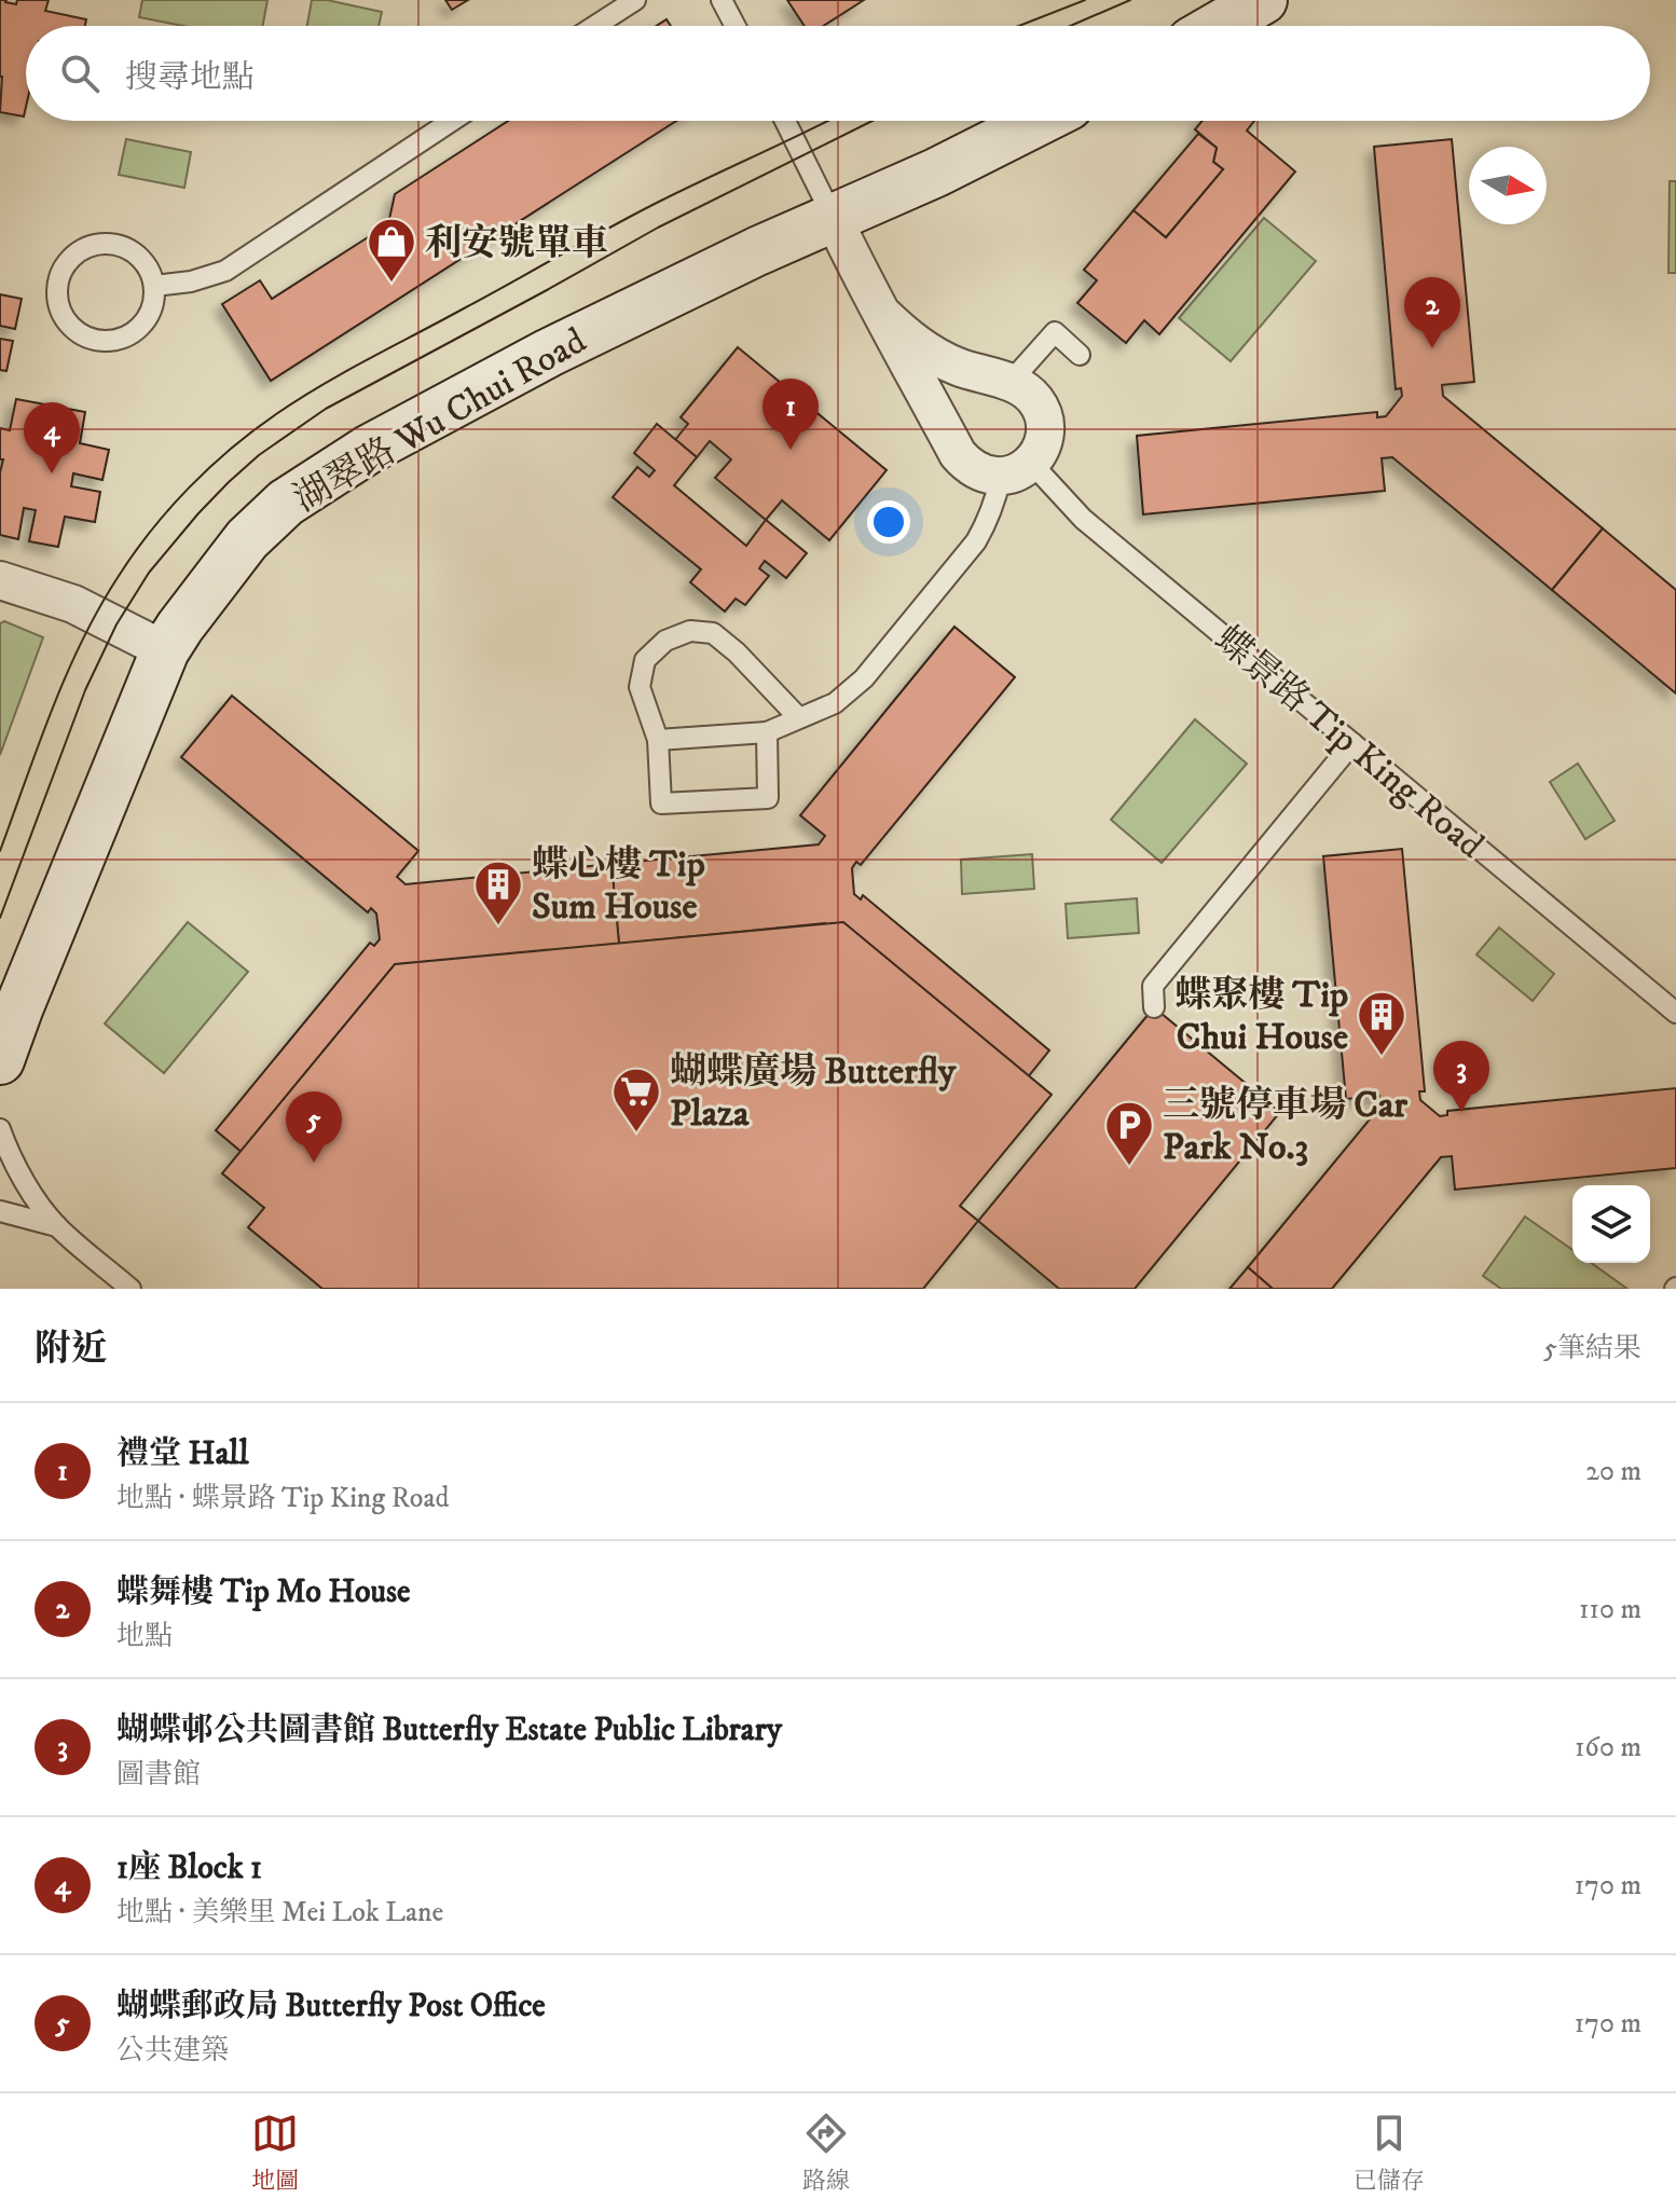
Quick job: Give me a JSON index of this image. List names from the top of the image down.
{
  "streets": {
    "street": ["湖翠路 Wu Chui Road", "蝶景路 Tip King Road"]
  },
  "crossings": [
    ["湖翠路 Wu Chui Road", "蝶景路 Tip King Road"]
  ],
  "places": {
    "shop": ["利安號單車"],
    "building": ["蝶心樓 Tip Sum House", "蝶聚樓 Tip Chui House"],
    "supermarket": ["蝴蝶廣場 Butterfly Plaza"],
    "parking": ["三號停車場 Car Park No.3"]
  },
  "north": "right",
  "page": {
    "search": "搜尋地點",
    "pins": [
      "2",
      "1",
      "4",
      "3",
      "5"
    ],
    "heading": ["附近", "5筆結果"],
    "list": [
      {
        "mark": "1",
        "name": "禮堂 Hall",
        "note": "地點 · 蝶景路 Tip King Road",
        "value": "20 m"
      },
      {
        "mark": "2",
        "name": "蝶舞樓 Tip Mo House",
        "note": "地點",
        "value": "110 m"
      },
      {
        "mark": "3",
        "name": "蝴蝶邨公共圖書館 Butterfly Estate Public Library",
        "note": "圖書館",
        "value": "160 m"
      },
      {
        "mark": "4",
        "name": "1座 Block 1",
        "note": "地點 · 美樂里 Mei Lok Lane",
        "value": "170 m"
      },
      {
        "mark": "5",
        "name": "蝴蝶郵政局 Butterfly Post Office",
        "note": "公共建築",
        "value": "170 m"
      }
    ],
    "nav": ["地圖", "路線", "已儲存"]
  }
}
